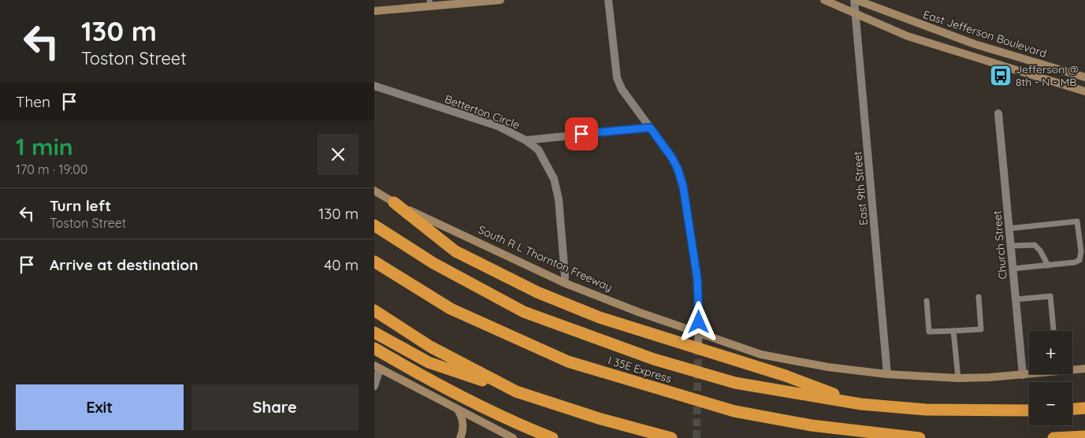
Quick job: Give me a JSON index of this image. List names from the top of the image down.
{
  "streets": {
    "highway": ["I 35E Express"],
    "main road": ["East Jefferson Boulevard", "South R L Thornton Freeway"],
    "street": ["Betterton Circle", "East 9th Street", "Church Street"]
  },
  "crossings": [
    ["East Jefferson Boulevard", "East 9th Street"],
    ["Betterton Circle", "South R L Thornton Freeway"],
    ["East 9th Street", "South R L Thornton Freeway"],
    ["Church Street", "South R L Thornton Freeway"]
  ],
  "places": {
    "bus stop": ["Jefferson @ 8th - N - MB"]
  },
  "page": {
    "turn": ["130 m", "Toston Street"],
    "then": "Then",
    "heading": ["1 min", "170 m · 19:00"],
    "list": [
      {
        "name": "Turn left",
        "note": "Toston Street",
        "value": "130 m"
      },
      {
        "name": "Arrive at destination",
        "value": "40 m"
      }
    ],
    "map_buttons": ["+", "−"],
    "buttons": ["Exit", "Share"]
  }
}
